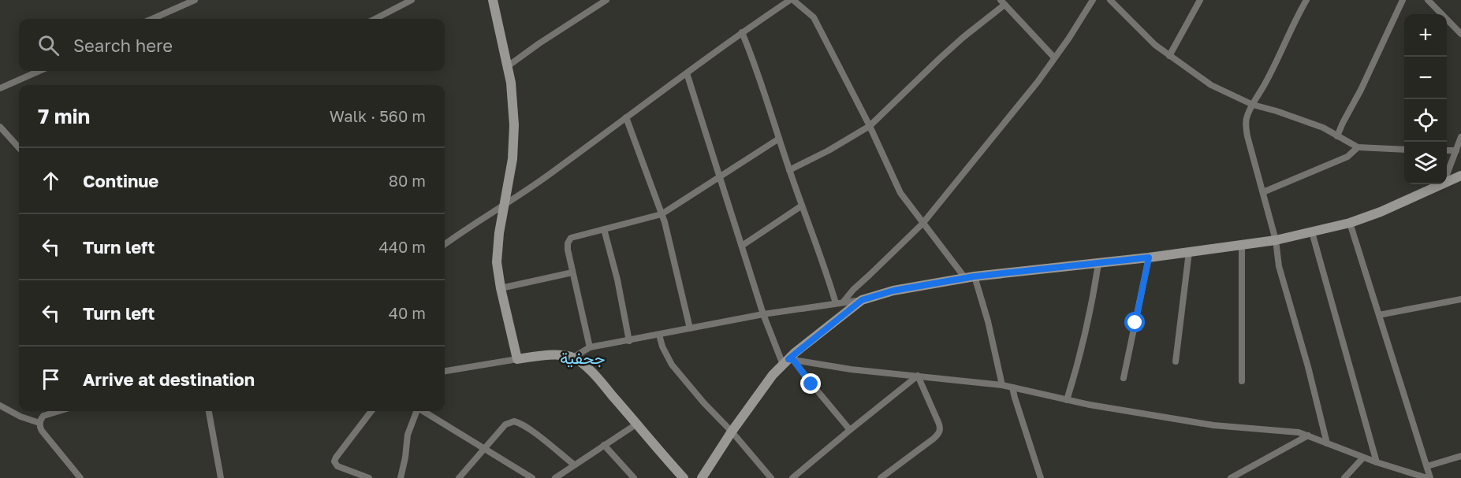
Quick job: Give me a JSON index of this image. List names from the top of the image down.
{
  "districts": ["جحفية"],
  "page": {
    "map_buttons": ["+", "−"],
    "search": "Search here",
    "heading": ["7 min", "Walk · 560 m"],
    "list": [
      ["Continue", "80 m"],
      ["Turn left", "440 m"],
      ["Turn left", "40 m"],
      "Arrive at destination"
    ]
  }
}
